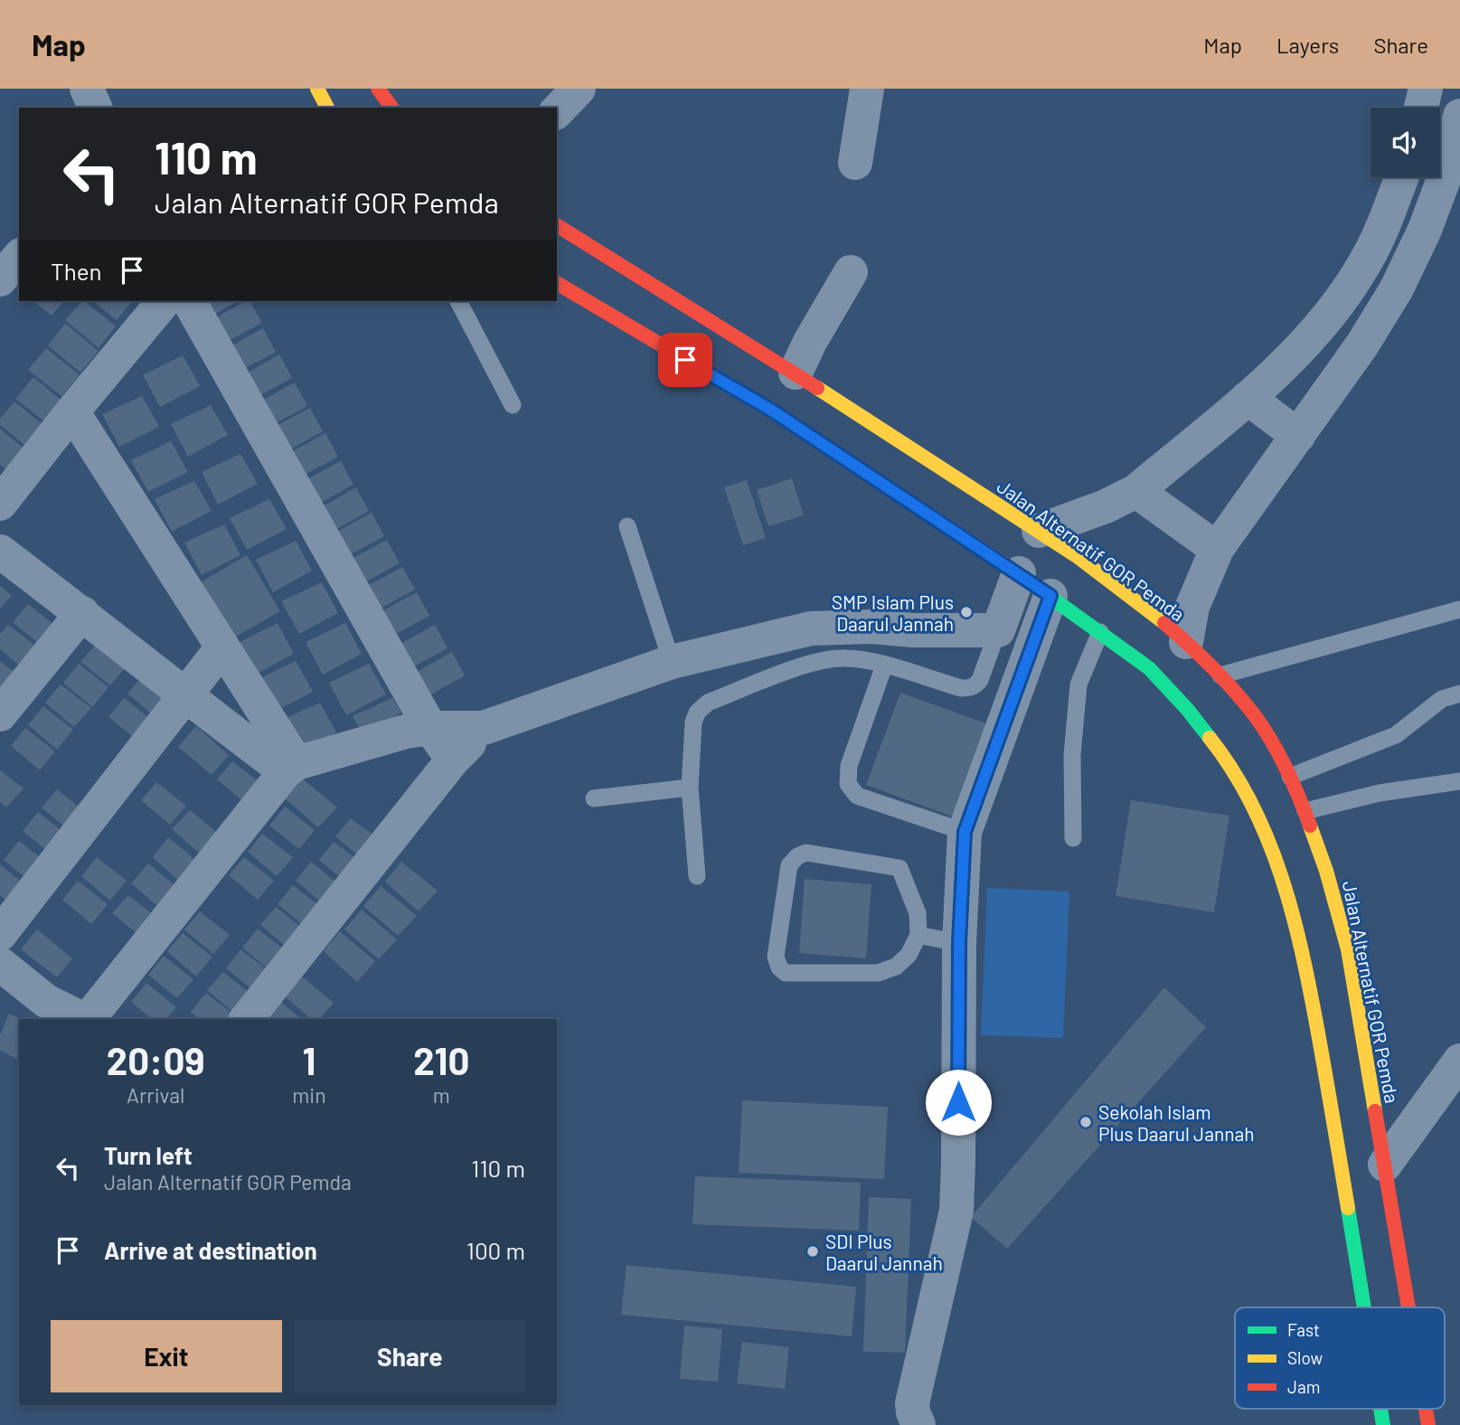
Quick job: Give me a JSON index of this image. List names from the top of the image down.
{
  "streets": {
    "main road": ["Jalan Alternatif GOR Pemda"]
  },
  "places": ["SMP Islam Plus Daarul Jannah", "Sekolah Islam Plus Daarul Jannah", "SDI Plus Daarul Jannah"],
  "legend": ["Fast", "Slow", "Jam"],
  "page": {
    "header": "Map",
    "nav": ["Map", "Layers", "Share"],
    "turn": ["110 m", "Jalan Alternatif GOR Pemda"],
    "then": "Then",
    "eta": [
      "20:09",
      "Arrival",
      "1",
      "min",
      "210",
      "m"
    ],
    "list": [
      {
        "name": "Turn left",
        "note": "Jalan Alternatif GOR Pemda",
        "value": "110 m"
      },
      {
        "name": "Arrive at destination",
        "value": "100 m"
      }
    ],
    "buttons": ["Exit", "Share"]
  }
}
